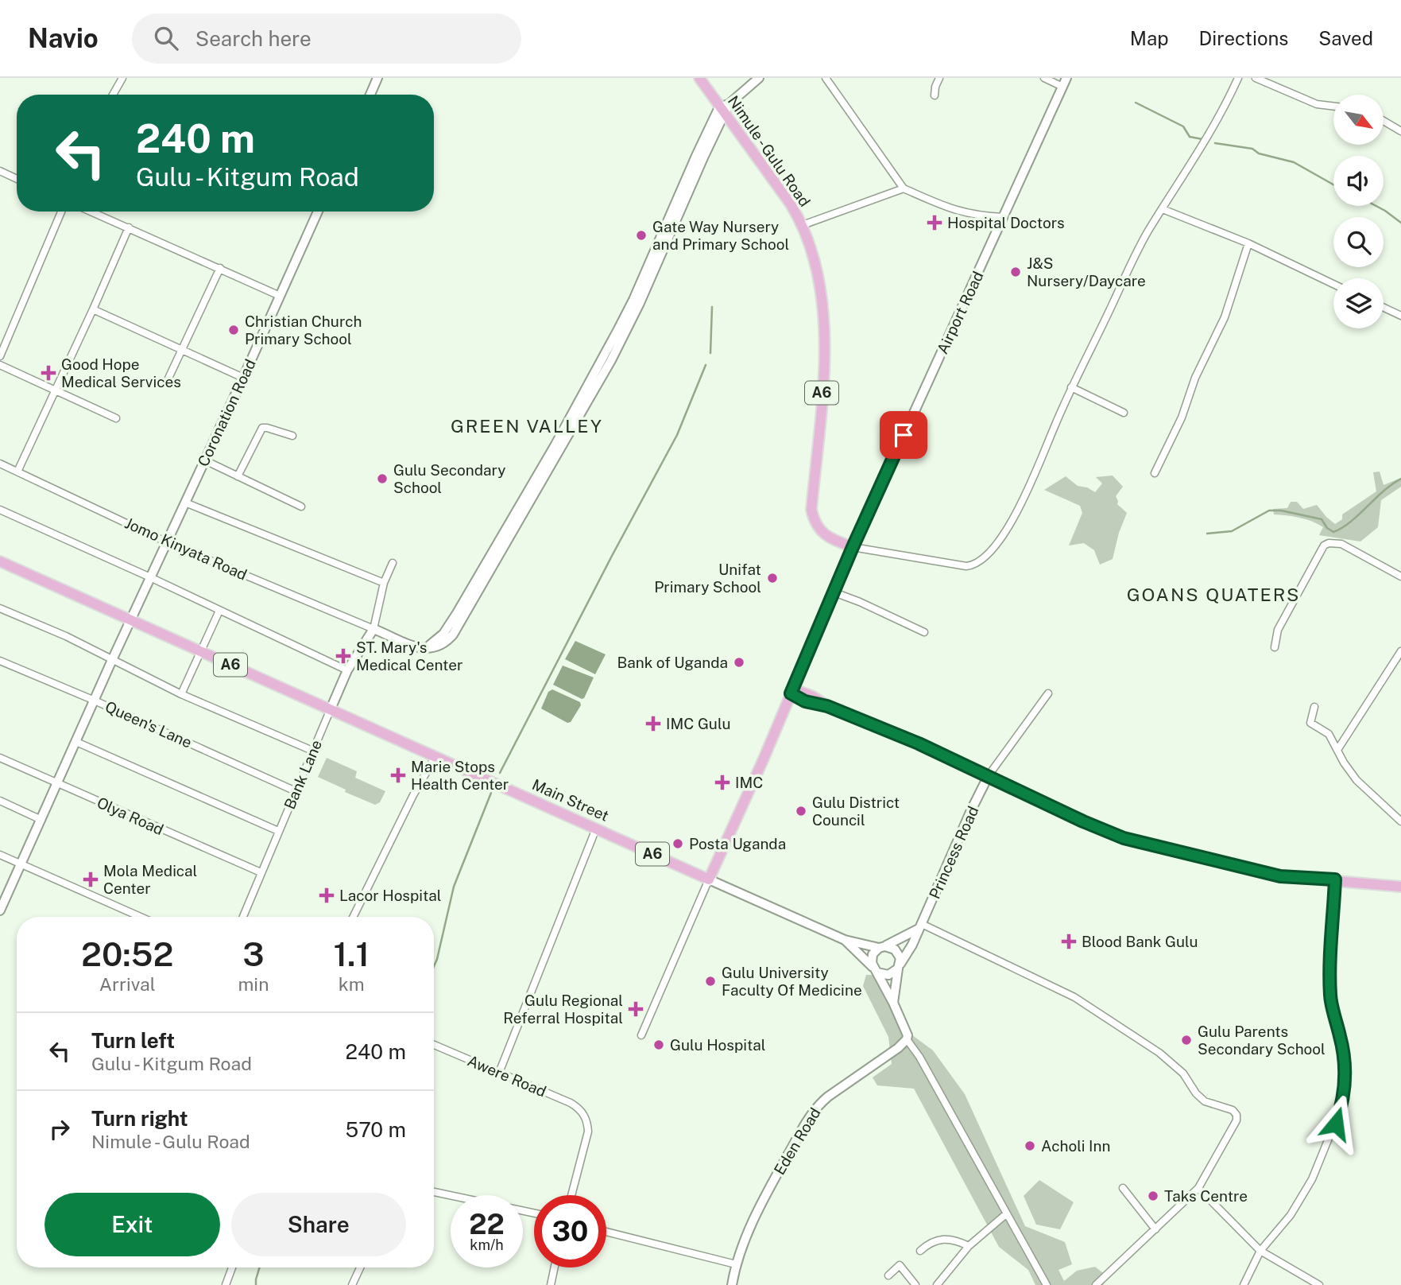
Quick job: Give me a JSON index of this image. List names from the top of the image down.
{
  "streets": {
    "main road": ["Nimule - Gulu Road", "A6", "Main Street"],
    "street": [
      "Airport Road",
      "Coronation Road",
      "Jomo Kinyata Road",
      "Queen's Lane",
      "Bank Lane",
      "Olya Road",
      "Princess Road",
      "Awere Road",
      "Eden Road"
    ]
  },
  "crossings": [
    ["Nimule - Gulu Road", "Airport Road"],
    ["A6", "Coronation Road"],
    ["A6", "Main Street"],
    ["Coronation Road", "Jomo Kinyata Road"],
    ["Coronation Road", "Queen's Lane"],
    ["Coronation Road", "Main Street"],
    ["Coronation Road", "Olya Road"],
    ["Jomo Kinyata Road", "Bank Lane"],
    ["Queen's Lane", "Bank Lane"],
    ["Bank Lane", "Main Street"],
    ["Bank Lane", "Olya Road"]
  ],
  "districts": ["GREEN VALLEY", "GOANS QUATERS"],
  "places": {
    "health": [
      "Hospital Doctors",
      "Good Hope Medical Services",
      "ST. Mary's Medical Center",
      "IMC Gulu",
      "Marie Stops Health Center",
      "IMC",
      "Mola Medical Center",
      "Lacor Hospital",
      "Blood Bank Gulu",
      "Gulu Regional Referral Hospital"
    ],
    "other": [
      "Gate Way Nursery and Primary School",
      "J&S Nursery/Daycare",
      "Christian Church Primary School",
      "Gulu Secondary School",
      "Unifat Primary School",
      "Bank of Uganda",
      "Gulu District Council",
      "Posta Uganda",
      "Gulu University Faculty Of Medicine",
      "Gulu Parents Secondary School",
      "Gulu Hospital",
      "Acholi Inn",
      "Taks Centre"
    ]
  },
  "north": "bottom right",
  "page": {
    "header": "Navio",
    "search": "Search here",
    "nav": ["Map", "Directions", "Saved"],
    "turn": ["240 m", "Gulu - Kitgum Road"],
    "eta": [
      "20:52",
      "Arrival",
      "3",
      "min",
      "1.1",
      "km"
    ],
    "list": [
      {
        "name": "Turn left",
        "note": "Gulu - Kitgum Road",
        "value": "240 m"
      },
      {
        "name": "Turn right",
        "note": "Nimule - Gulu Road",
        "value": "570 m"
      }
    ],
    "buttons": ["Exit", "Share"],
    "speed": "22 km/h",
    "limit": "30"
  }
}
